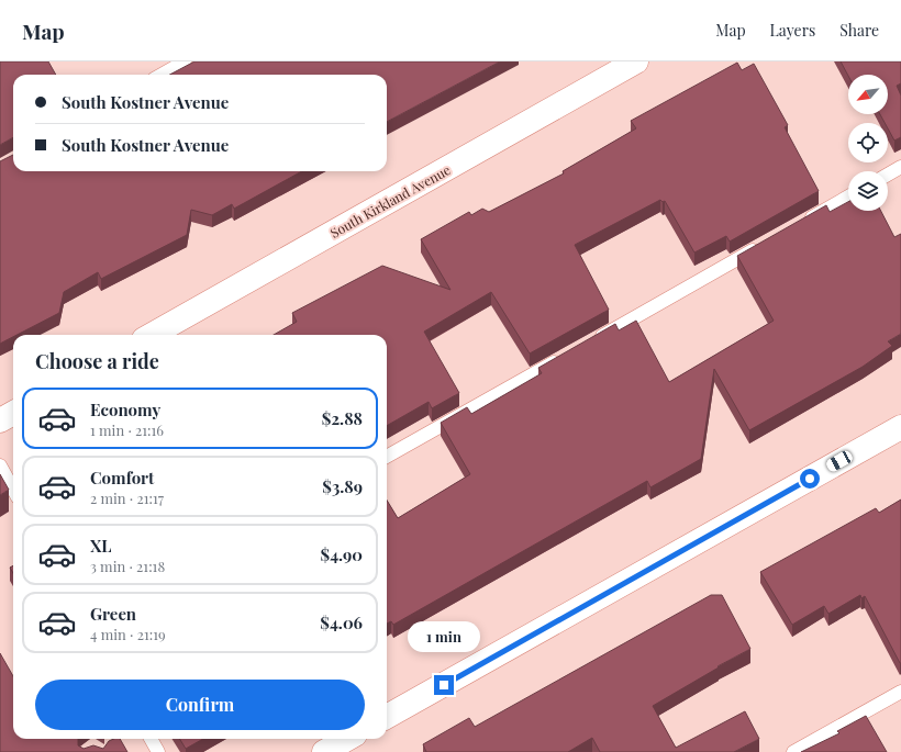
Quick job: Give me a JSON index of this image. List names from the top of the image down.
{
  "streets": {
    "street": ["South Kirkland Avenue"]
  },
  "north": "bottom left",
  "page": {
    "header": "Map",
    "nav": ["Map", "Layers", "Share"],
    "banner": ["South Kostner Avenue", "South Kostner Avenue"],
    "heading": "Choose a ride",
    "list": [
      {
        "name": "Economy",
        "note": "1 min · 21:16",
        "value": "$2.88"
      },
      {
        "name": "Comfort",
        "note": "2 min · 21:17",
        "value": "$3.89"
      },
      {
        "name": "XL",
        "note": "3 min · 21:18",
        "value": "$4.90"
      },
      {
        "name": "Green",
        "note": "4 min · 21:19",
        "value": "$4.06"
      }
    ],
    "bubble": "1 min",
    "buttons": "Confirm"
  }
}
